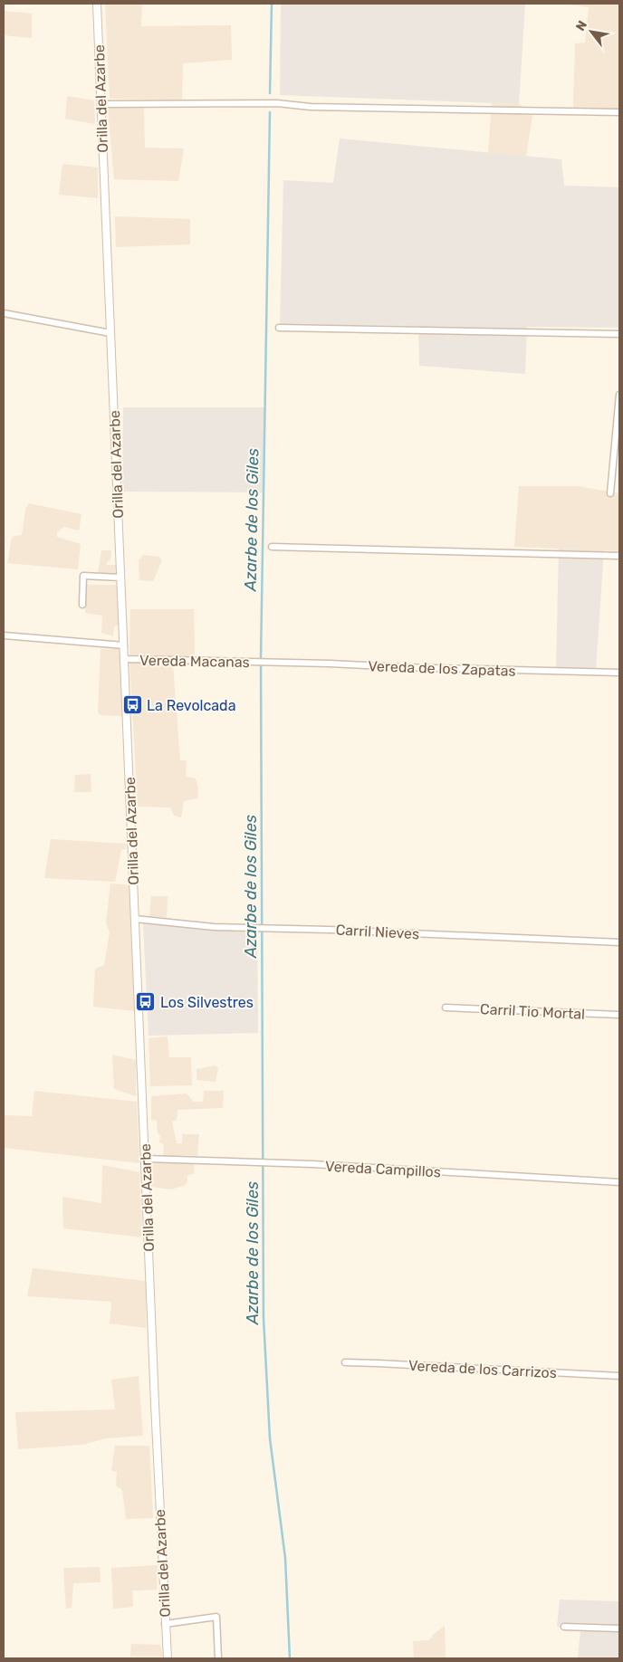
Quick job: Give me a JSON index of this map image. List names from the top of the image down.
{
  "streets": {
    "street": [
      "Orilla del Azarbe",
      "Vereda Macanas",
      "Vereda de los Zapatas",
      "Carril Nieves",
      "Carril Tio Mortal",
      "Vereda Campillos",
      "Vereda de los Carrizos"
    ]
  },
  "crossings": [
    ["Orilla del Azarbe", "Vereda Macanas"],
    ["Orilla del Azarbe", "Carril Nieves"],
    ["Orilla del Azarbe", "Vereda Campillos"],
    ["Vereda Macanas", "Vereda de los Zapatas"]
  ],
  "water": ["Azarbe de los Giles"],
  "places": {
    "bus stop": ["La Revolcada", "Los Silvestres"]
  },
  "north": "top left"
}
